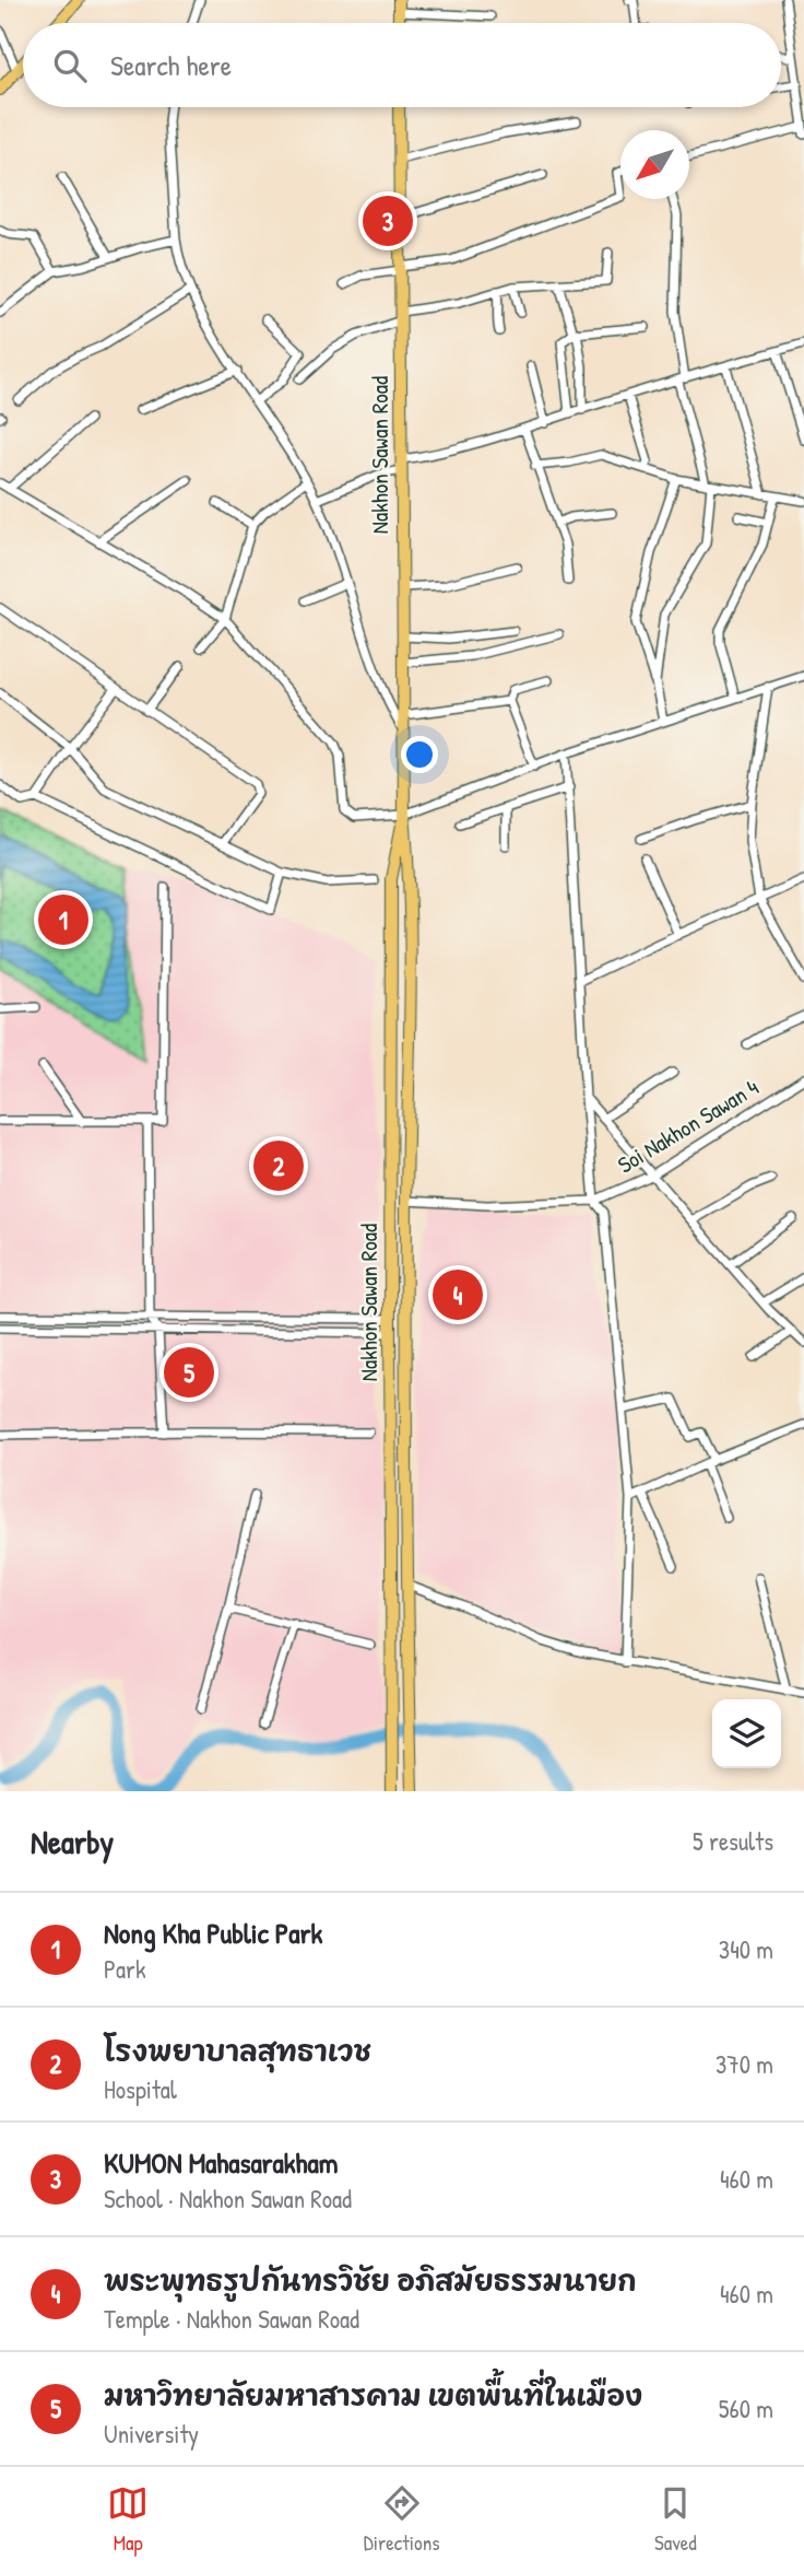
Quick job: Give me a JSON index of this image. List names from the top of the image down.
{
  "streets": {
    "main road": ["Nakhon Sawan Road"],
    "street": ["Soi Nakhon Sawan 4"]
  },
  "crossings": [
    ["Nakhon Sawan Road", "Soi Nakhon Sawan 4"]
  ],
  "north": "bottom left",
  "page": {
    "search": "Search here",
    "pins": [
      "3",
      "1",
      "2",
      "4",
      "5"
    ],
    "heading": ["Nearby", "5 results"],
    "list": [
      {
        "mark": "1",
        "name": "Nong Kha Public Park",
        "note": "Park",
        "value": "340 m"
      },
      {
        "mark": "2",
        "name": "โรงพยาบาลสุทธาเวช",
        "note": "Hospital",
        "value": "370 m"
      },
      {
        "mark": "3",
        "name": "KUMON Mahasarakham",
        "note": "School · Nakhon Sawan Road",
        "value": "460 m"
      },
      {
        "mark": "4",
        "name": "พระพุทธรูปกันทรวิชัย อภิสมัยธรรมนายก",
        "note": "Temple · Nakhon Sawan Road",
        "value": "460 m"
      },
      {
        "mark": "5",
        "name": "มหาวิทยาลัยมหาสารคาม เขตพื้นที่ในเมือง",
        "note": "University",
        "value": "560 m"
      }
    ],
    "nav": ["Map", "Directions", "Saved"]
  }
}
